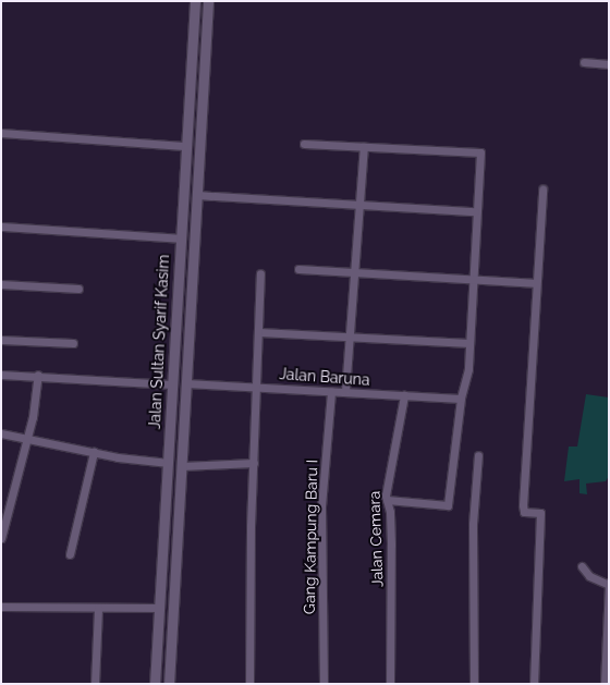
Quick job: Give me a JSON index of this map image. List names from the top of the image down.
{
  "streets": {
    "street": [
      "Jalan Sultan Syarif Kasim",
      "Jalan Baruna",
      "Gang Kampung Baru I",
      "Jalan Cemara"
    ]
  },
  "crossings": [
    ["Jalan Sultan Syarif Kasim", "Jalan Baruna"],
    ["Jalan Baruna", "Gang Kampung Baru I"],
    ["Jalan Baruna", "Jalan Cemara"]
  ]
}
